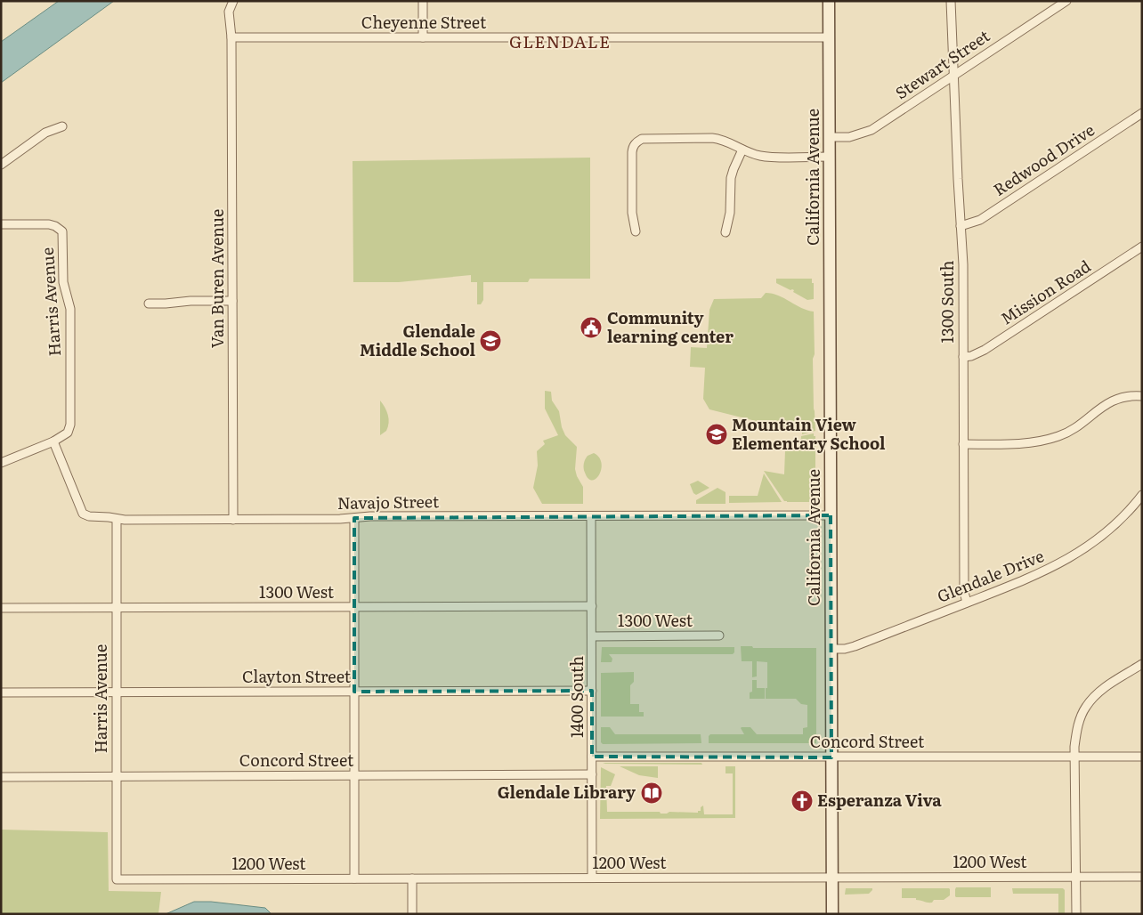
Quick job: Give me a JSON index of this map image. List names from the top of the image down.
{
  "streets": {
    "main road": ["California Avenue"],
    "street": [
      "Cheyenne Street",
      "Stewart Street",
      "Redwood Drive",
      "Van Buren Avenue",
      "Mission Road",
      "Harris Avenue",
      "1300 South",
      "Navajo Street",
      "Glendale Drive",
      "1300 West",
      "Clayton Street",
      "1400 South",
      "Concord Street",
      "1200 West"
    ]
  },
  "crossings": [
    ["Cheyenne Street", "California Avenue"],
    ["Cheyenne Street", "Van Buren Avenue"],
    ["Stewart Street", "California Avenue"],
    ["Stewart Street", "1300 South"],
    ["Redwood Drive", "1300 South"],
    ["California Avenue", "Navajo Street"],
    ["California Avenue", "Glendale Drive"],
    ["California Avenue", "Concord Street"],
    ["California Avenue", "1200 West"],
    ["Van Buren Avenue", "Navajo Street"],
    ["Mission Road", "1300 South"],
    ["Harris Avenue", "Navajo Street"],
    ["Harris Avenue", "1300 West"],
    ["Harris Avenue", "Clayton Street"],
    ["Harris Avenue", "Concord Street"],
    ["Harris Avenue", "1200 West"],
    ["1300 South", "Glendale Drive"],
    ["Navajo Street", "1400 South"],
    ["1300 West", "1400 South"],
    ["Clayton Street", "1400 South"],
    ["1400 South", "Concord Street"],
    ["1400 South", "1200 West"]
  ],
  "districts": ["GLENDALE"],
  "places": {
    "public building": ["Community learning center"],
    "school or university": ["Glendale Middle School", "Mountain View Elementary School"],
    "library": ["Glendale Library"],
    "church": ["Esperanza Viva"]
  }
}
